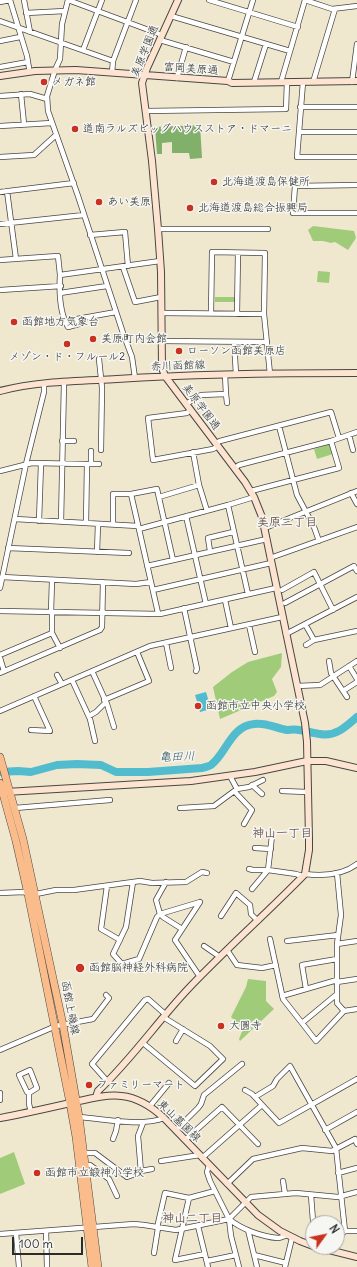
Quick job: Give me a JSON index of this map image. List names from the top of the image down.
{
  "streets": {
    "main road": ["函館上磯線"],
    "street": [
      "美原学園通",
      "富岡美原通",
      "赤川函館線",
      "東山墓園線"
    ]
  },
  "crossings": [
    ["美原学園通", "富岡美原通"],
    ["美原学園通", "赤川函館線"],
    ["函館上磯線", "東山墓園線"]
  ],
  "districts": ["美原二丁目", "神山一丁目", "神山二丁目"],
  "water": ["亀田川"],
  "places": [
    "メガネ館",
    "道南ラルズビッグハウスストア・ドマーニ",
    "北海道渡島保健所",
    "あい美原",
    "北海道渡島総合振興局",
    "函館地方気象台",
    "美原町内会館",
    "メゾン・ド・フルール2",
    "ローソン函館美原店",
    "函館市立中央小学校",
    "函館脳神経外科病院",
    "大圓寺",
    "ファミリーマート",
    "函館市立鍛神小学校"
  ],
  "scale_bar": "100 m",
  "north": "top right"
}
